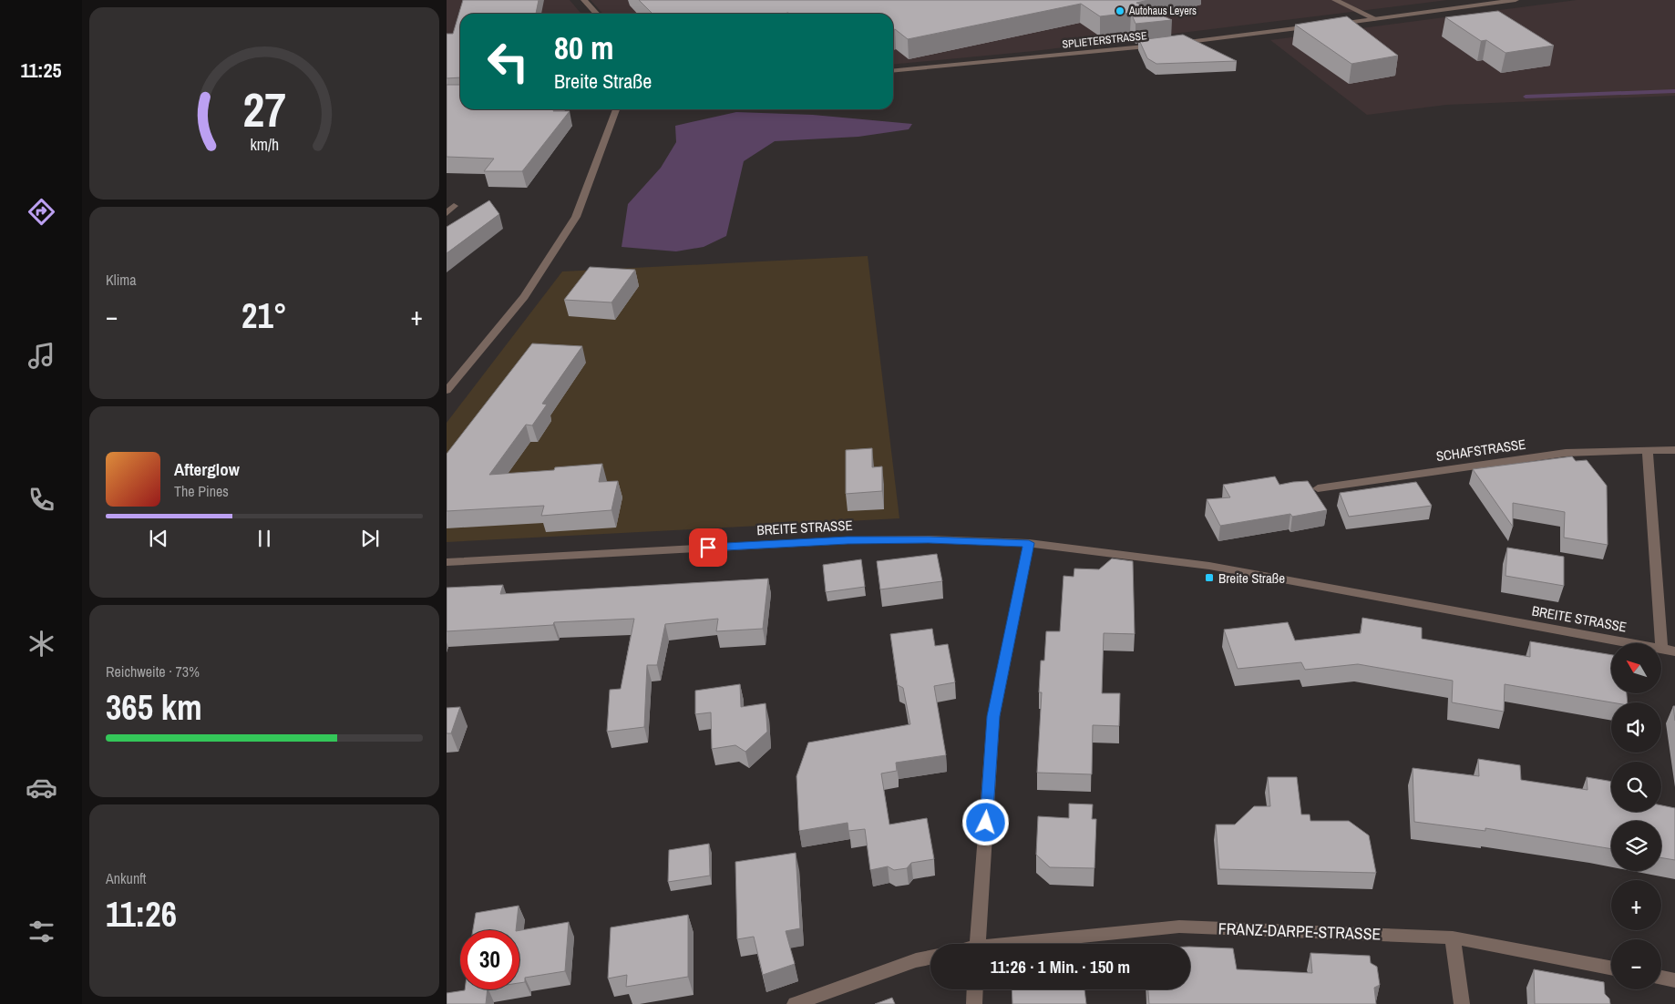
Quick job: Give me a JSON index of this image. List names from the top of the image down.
{
  "streets": {
    "street": [
      "SPLIETERSTRASSE",
      "SCHAFSTRASSE",
      "BREITE STRASSE",
      "FRANZ-DARPE-STRASSE"
    ]
  },
  "places": {
    "other": ["Autohaus Leyers"],
    "transit": ["Breite Straße"]
  },
  "north": "top left",
  "page": {
    "tabs": "11:25",
    "turn": ["80 m", "Breite Straße"],
    "tile": [
      "Klima",
      ["Reichweite · 73%", "365 km"],
      ["Ankunft", "11:26"]
    ],
    "heat": ["−", "21°", "+"],
    "song": ["Afterglow", "The Pines"],
    "map_buttons": ["+", "−"],
    "limit": "30",
    "trip": "11:26 · 1 Min. · 150 m",
    "gauge": ["27", "km/h"]
  }
}
